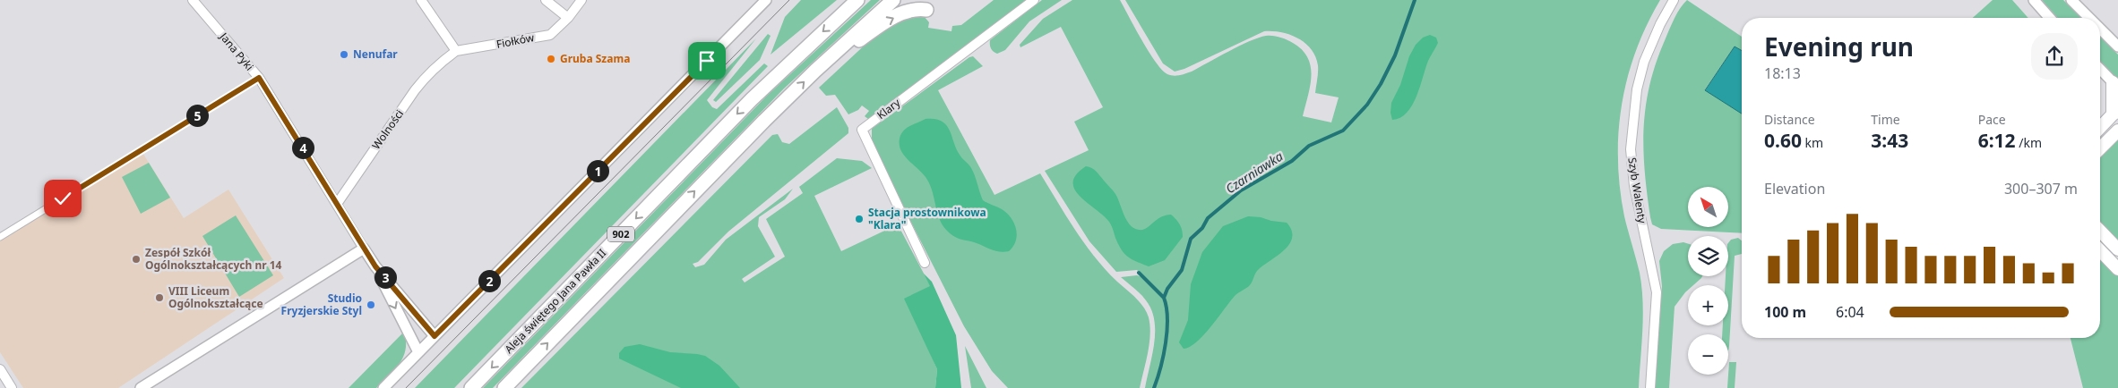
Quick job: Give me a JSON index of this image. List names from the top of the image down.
{
  "streets": {
    "main road": ["902", "Aleja świętego Jana Pawła II"],
    "street": [
      "Fiołków",
      "Jana Pyki",
      "Klary",
      "Wolności",
      "Szyb Walenty"
    ]
  },
  "crossings": [
    ["Fiołków", "Wolności"],
    ["Jana Pyki", "Wolności"]
  ],
  "water": ["Czarniawka"],
  "places": [
    "Nenufar",
    "Gruba Szama",
    "Stacja prostownikowa \"Klara\"",
    "Zespół Szkół Ogólnokształcących nr 14",
    "VIII Liceum Ogólnokształcące",
    "Studio Fryzjerskie Styl"
  ],
  "north": "top left",
  "page": {
    "heading": ["Evening run", "18:13"],
    "stats": [
      ["Distance", "0.60 km"],
      ["Time", "3:43"],
      ["Pace", "6:12 /km"]
    ],
    "pins": [
      "5",
      "4",
      "1",
      "3",
      "2"
    ],
    "chart": ["Elevation", "300–307 m"],
    "map_buttons": ["+", "−"],
    "list": [
      {
        "name": "100 m",
        "note": "6:04"
      }
    ]
  }
}
